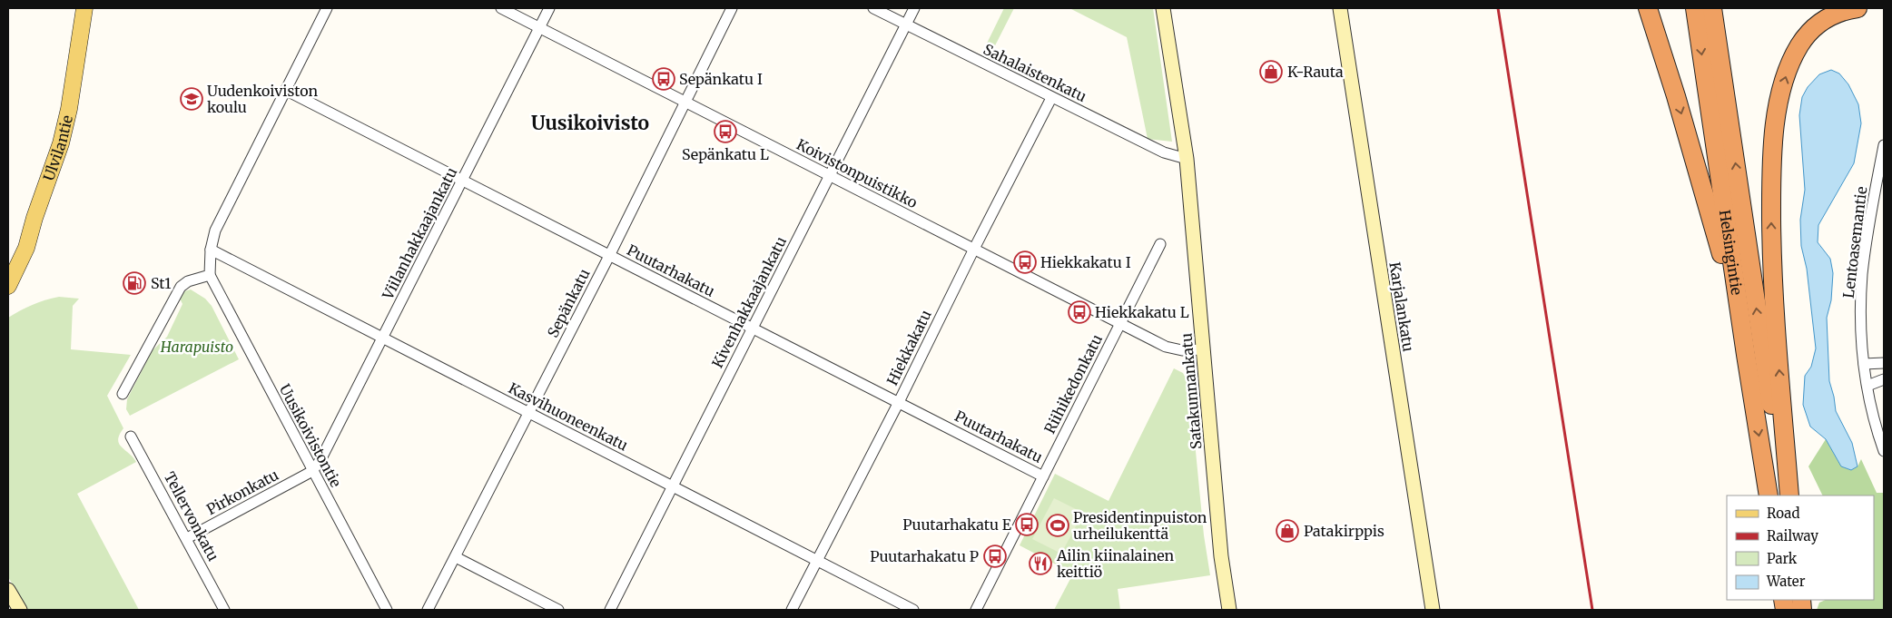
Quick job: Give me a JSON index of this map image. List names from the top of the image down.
{
  "streets": {
    "highway": ["Helsingintie"],
    "main road": ["Ulvilantie", "Karjalankatu", "Satakunnankatu"],
    "street": [
      "Sahalaistenkatu",
      "Koivistonpuistikko",
      "Viilanhakkaajankatu",
      "Lentoasemantie",
      "Puutarhakatu",
      "Kivenhakkaajankatu",
      "Sepänkatu",
      "Hiekkakatu",
      "Riihikedonkatu",
      "Kasvihuoneenkatu",
      "Uusikoivistontie",
      "Pirkonkatu",
      "Tellervonkatu"
    ]
  },
  "crossings": [
    ["Sahalaistenkatu", "Kivenhakkaajankatu"],
    ["Sahalaistenkatu", "Hiekkakatu"],
    ["Sahalaistenkatu", "Satakunnankatu"],
    ["Koivistonpuistikko", "Viilanhakkaajankatu"],
    ["Koivistonpuistikko", "Kivenhakkaajankatu"],
    ["Koivistonpuistikko", "Sepänkatu"],
    ["Koivistonpuistikko", "Hiekkakatu"],
    ["Koivistonpuistikko", "Riihikedonkatu"],
    ["Koivistonpuistikko", "Satakunnankatu"],
    ["Viilanhakkaajankatu", "Puutarhakatu"],
    ["Viilanhakkaajankatu", "Kasvihuoneenkatu"],
    ["Viilanhakkaajankatu", "Uusikoivistontie"],
    ["Viilanhakkaajankatu", "Pirkonkatu"],
    ["Puutarhakatu", "Kivenhakkaajankatu"],
    ["Puutarhakatu", "Sepänkatu"],
    ["Puutarhakatu", "Hiekkakatu"],
    ["Puutarhakatu", "Riihikedonkatu"],
    ["Kivenhakkaajankatu", "Kasvihuoneenkatu"],
    ["Sepänkatu", "Kasvihuoneenkatu"],
    ["Hiekkakatu", "Kasvihuoneenkatu"],
    ["Uusikoivistontie", "Pirkonkatu"],
    ["Pirkonkatu", "Tellervonkatu"]
  ],
  "districts": ["Uusikoivisto"],
  "parks": ["Harapuisto"],
  "places": {
    "shop": ["K-Rauta", "Patakirppis"],
    "bus stop": [
      "Sepänkatu I",
      "Sepänkatu L",
      "Hiekkakatu I",
      "Hiekkakatu L",
      "Puutarhakatu E",
      "Puutarhakatu P"
    ],
    "school or university": ["Uudenkoiviston koulu"],
    "fuel station": ["St1"],
    "sports": ["Presidentinpuiston urheilukenttä"],
    "restaurant": ["Ailin kiinalainen keittiö"]
  },
  "legend": [
    "Road",
    "Railway",
    "Park",
    "Water"
  ]
}
